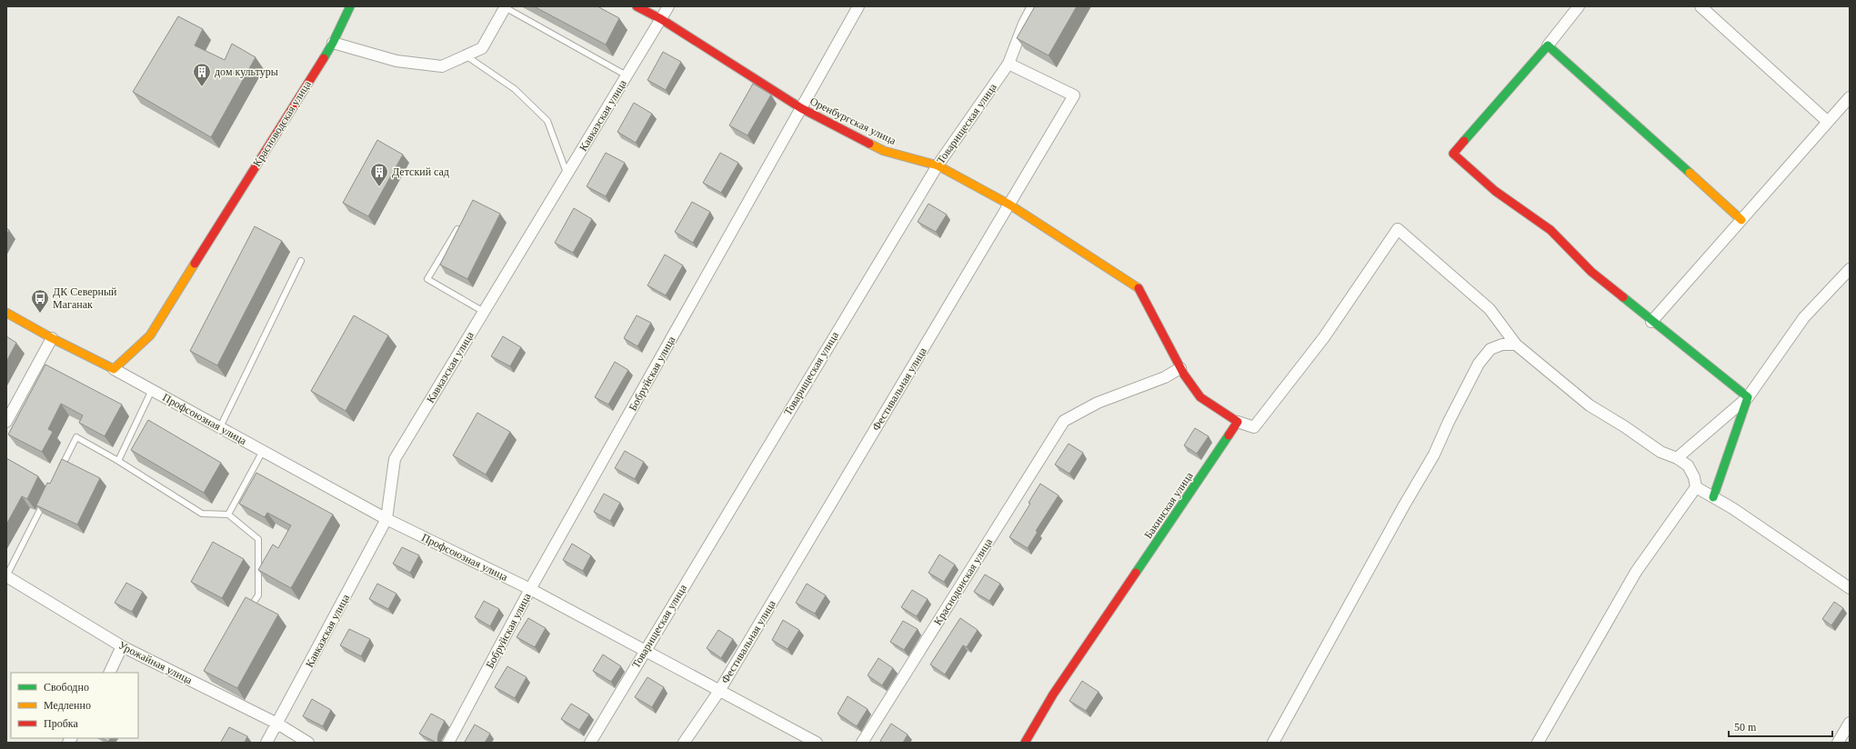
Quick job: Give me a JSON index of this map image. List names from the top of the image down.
{
  "streets": {
    "street": [
      "Кавказская улица",
      "Оренбургская улица",
      "Красноводская улица",
      "Товарищеская улица",
      "Бобруйская улица",
      "Фестивальная улица",
      "Профсоюзная улица",
      "Бакинская улица",
      "Краснодонская улица",
      "Урожайная улица"
    ]
  },
  "crossings": [
    ["Кавказская улица", "Оренбургская улица"],
    ["Кавказская улица", "Профсоюзная улица"],
    ["Кавказская улица", "Урожайная улица"],
    ["Оренбургская улица", "Товарищеская улица"],
    ["Оренбургская улица", "Бобруйская улица"],
    ["Оренбургская улица", "Фестивальная улица"],
    ["Оренбургская улица", "Краснодонская улица"],
    ["Красноводская улица", "Профсоюзная улица"],
    ["Товарищеская улица", "Фестивальная улица"],
    ["Товарищеская улица", "Профсоюзная улица"],
    ["Бобруйская улица", "Профсоюзная улица"],
    ["Фестивальная улица", "Профсоюзная улица"]
  ],
  "places": {
    "building": ["дом культуры", "Детский сад"],
    "bus stop": ["ДК Северный Маганак"]
  },
  "legend": ["Свободно", "Медленно", "Пробка"],
  "scale_bar": "50 m"
}
